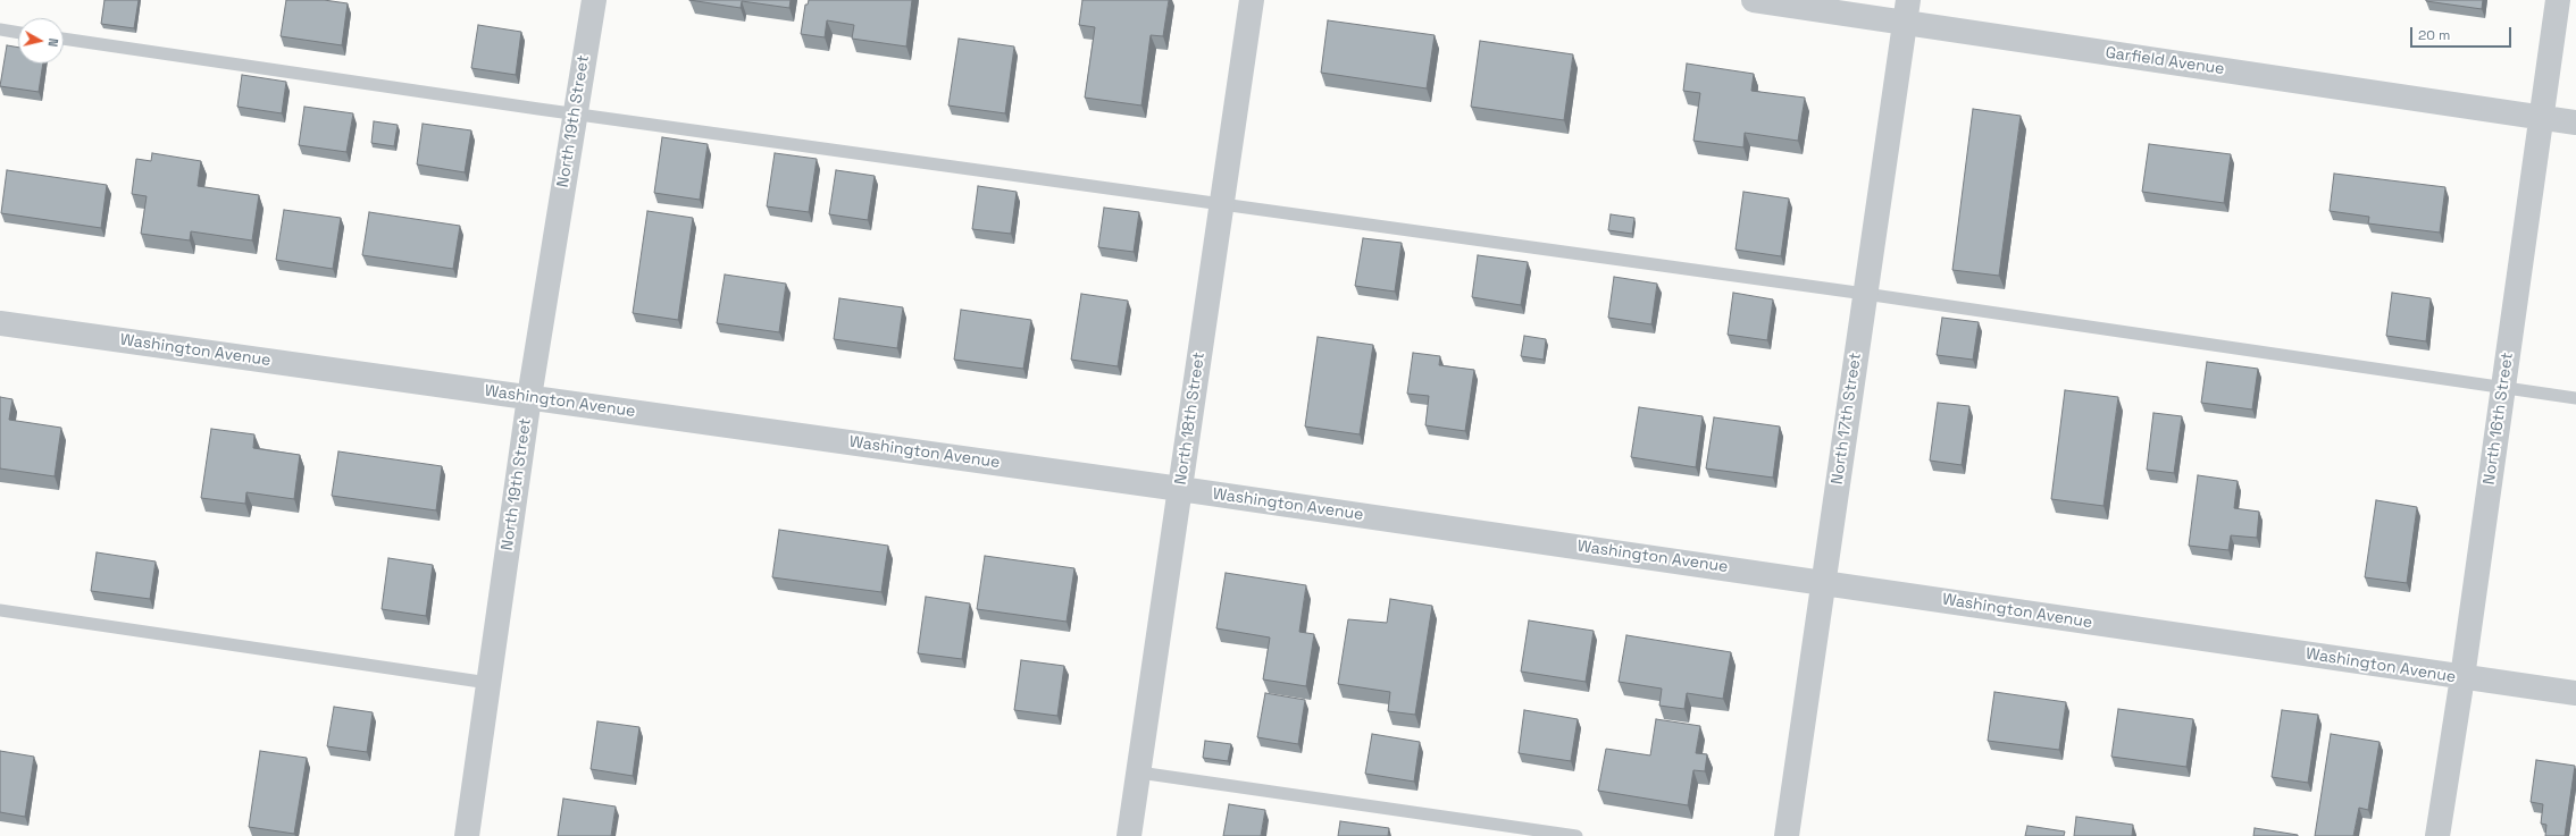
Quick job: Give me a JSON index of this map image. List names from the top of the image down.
{
  "streets": {
    "street": [
      "Garfield Avenue",
      "North 19th Street",
      "Washington Avenue",
      "North 18th Street",
      "North 17th Street",
      "North 16th Street"
    ]
  },
  "crossings": [
    ["Garfield Avenue", "North 17th Street"],
    ["Garfield Avenue", "North 16th Street"],
    ["North 19th Street", "Washington Avenue"],
    ["Washington Avenue", "North 18th Street"],
    ["Washington Avenue", "North 17th Street"],
    ["Washington Avenue", "North 16th Street"]
  ],
  "scale_bar": "20 m",
  "north": "right"
}
